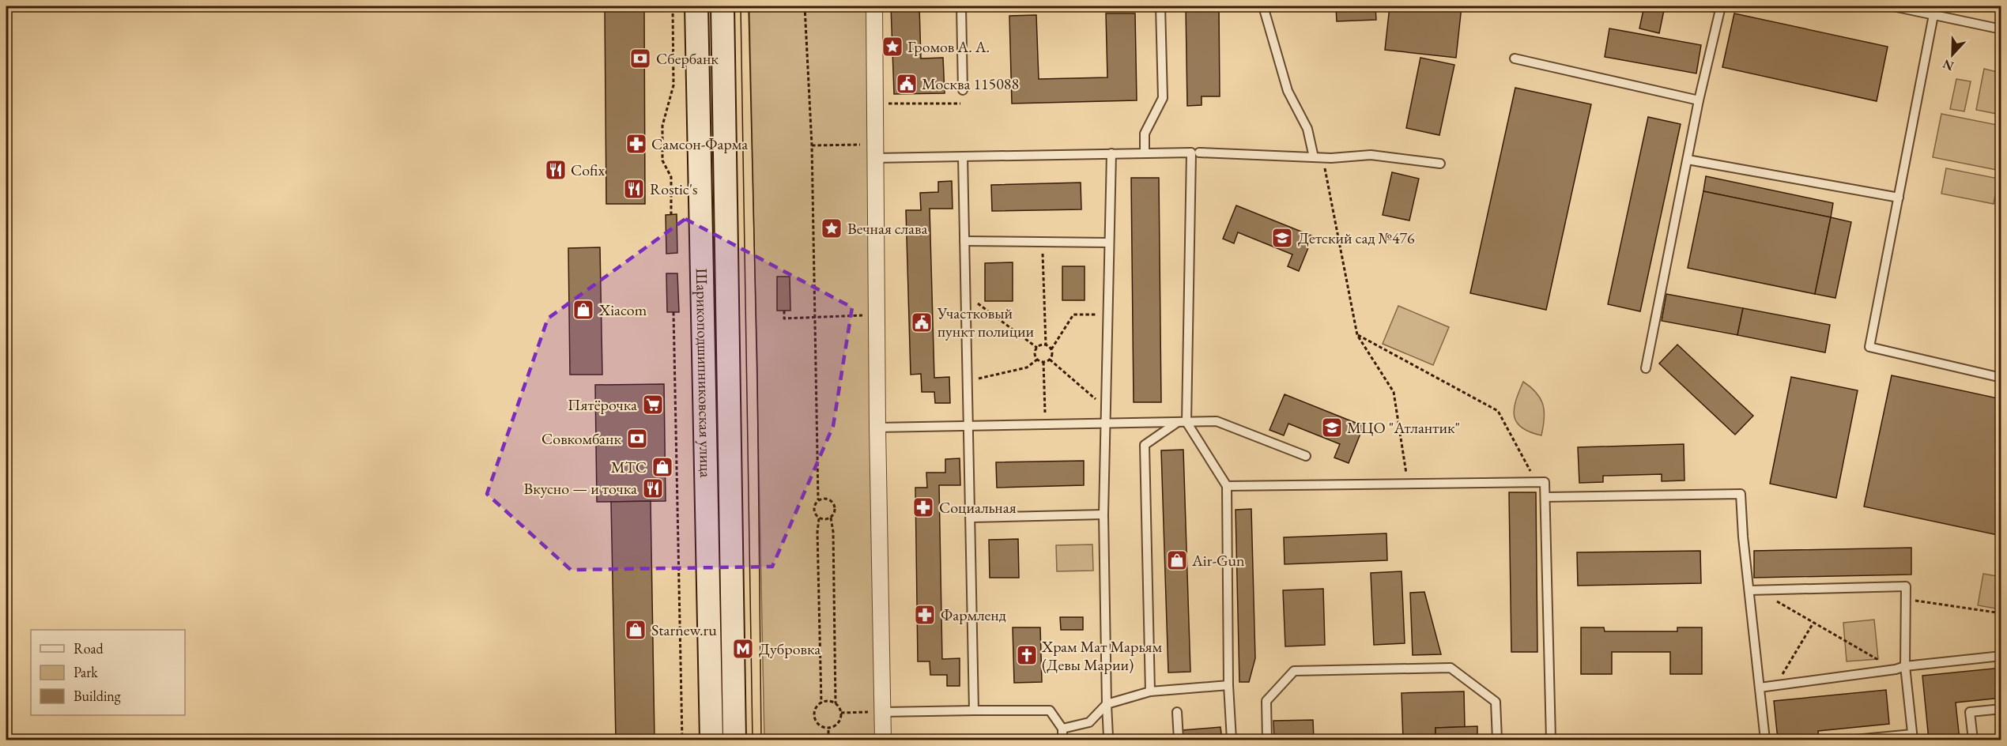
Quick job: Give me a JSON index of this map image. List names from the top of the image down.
{
  "streets": {
    "main road": ["Шарикоподшипниковская улица"]
  },
  "places": {
    "place": ["Громов А. А.", "Вечная слава"],
    "bank": ["Сбербанк", "Совкомбанк"],
    "public building": ["Москва 115088", "Участковый пункт полиции"],
    "pharmacy": ["Самсон-Фарма", "Социальная", "Фармленд"],
    "restaurant": ["Cofix", "Rostic's", "Вкусно — и точка"],
    "school or university": ["Детский сад №476", "МЦО \"Атлантик\""],
    "shop": [
      "Xiacom",
      "МТС",
      "Air-Gun",
      "Starnew.ru"
    ],
    "supermarket": ["Пятёрочка"],
    "metro station": ["Дубровка"],
    "church": ["Храм Мат Марьям (Девы Марии)"]
  },
  "legend": ["Road", "Park", "Building"],
  "north": "bottom"
}
